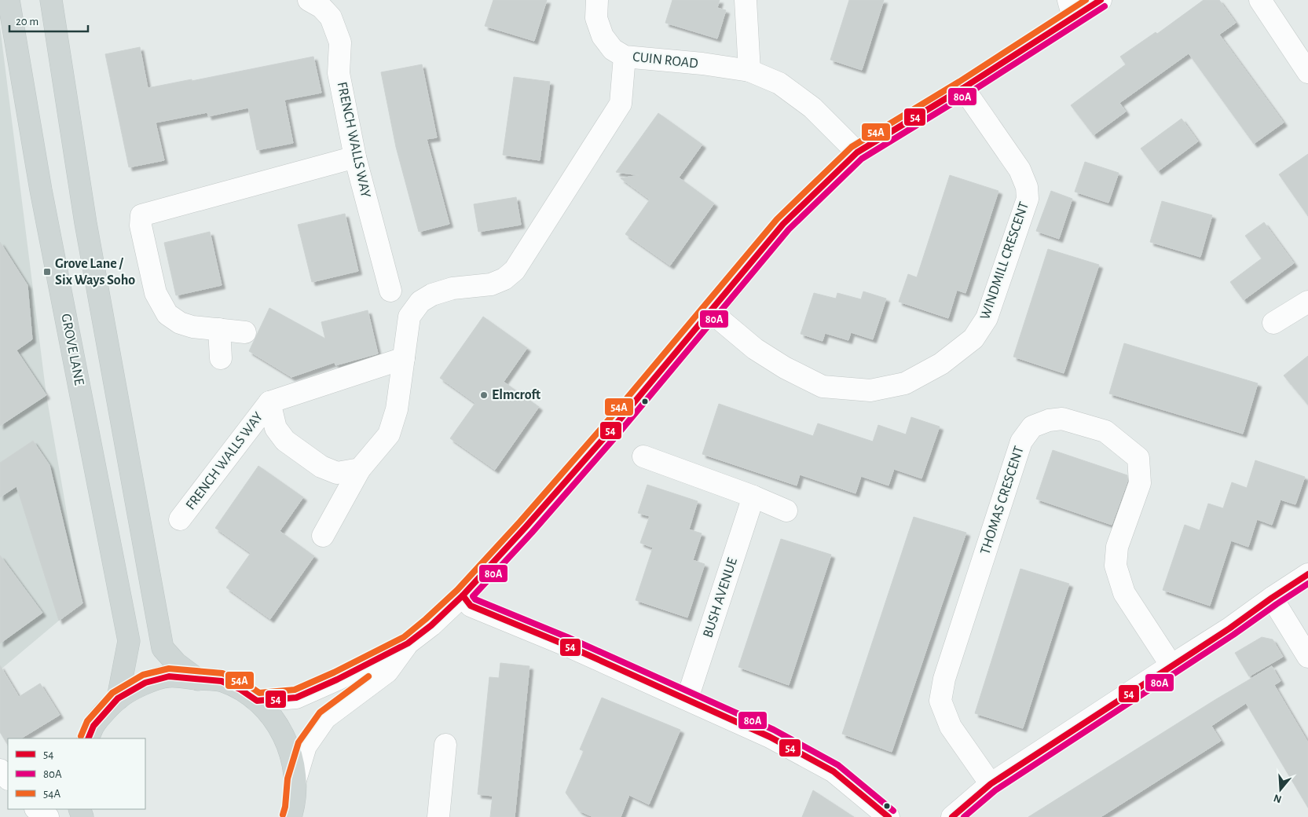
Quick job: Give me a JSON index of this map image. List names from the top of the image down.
{
  "streets": {
    "main road": ["GROVE LANE"],
    "street": [
      "CUIN ROAD",
      "FRENCH WALLS WAY",
      "WINDMILL CRESCENT",
      "THOMAS CRESCENT",
      "BUSH AVENUE"
    ]
  },
  "places": {
    "transit": ["Grove Lane / Six Ways Soho"],
    "other": ["Elmcroft"]
  },
  "lines": ["transit line 54", "transit line 54A", "transit line 80A"],
  "legend": ["54", "80A", "54A"],
  "scale_bar": "20 m",
  "north": "bottom"
}
